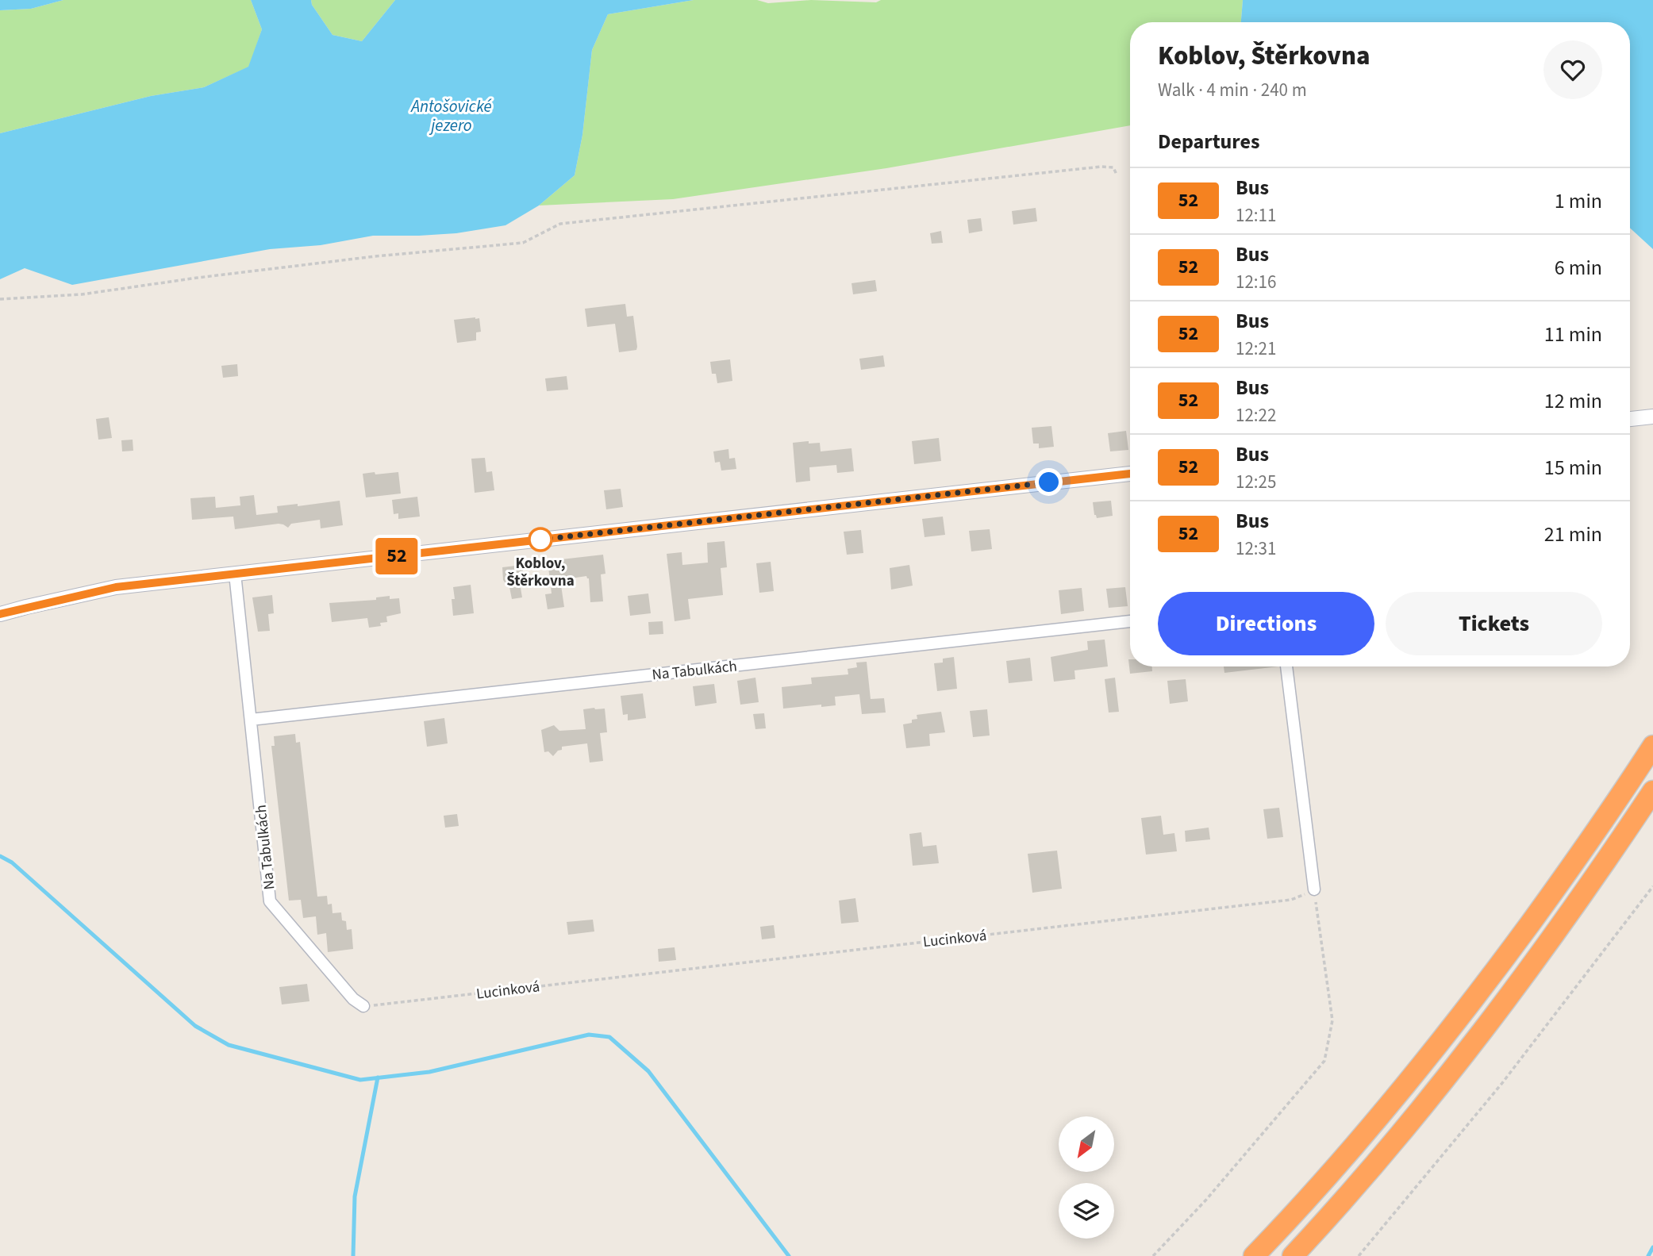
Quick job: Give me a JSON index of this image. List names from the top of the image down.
{
  "streets": {
    "street": ["Na Tabulkách"],
    "path": ["Lucinková"]
  },
  "crossings": [
    ["Na Tabulkách", "Lucinková"]
  ],
  "water": ["Antošovické jezero"],
  "places": ["Koblov, Štěrkovna"],
  "lines": ["bus line 52"],
  "north": "bottom left",
  "page": {
    "on_map": "52",
    "heading": [
      ["Koblov, Štěrkovna", "Walk · 4 min · 240 m"],
      "Departures"
    ],
    "list": [
      {
        "mark": "52",
        "name": "Bus",
        "note": "12:11",
        "value": "1 min"
      },
      {
        "mark": "52",
        "name": "Bus",
        "note": "12:16",
        "value": "6 min"
      },
      {
        "mark": "52",
        "name": "Bus",
        "note": "12:21",
        "value": "11 min"
      },
      {
        "mark": "52",
        "name": "Bus",
        "note": "12:22",
        "value": "12 min"
      },
      {
        "mark": "52",
        "name": "Bus",
        "note": "12:25",
        "value": "15 min"
      },
      {
        "mark": "52",
        "name": "Bus",
        "note": "12:31",
        "value": "21 min"
      }
    ],
    "buttons": ["Directions", "Tickets"]
  }
}
